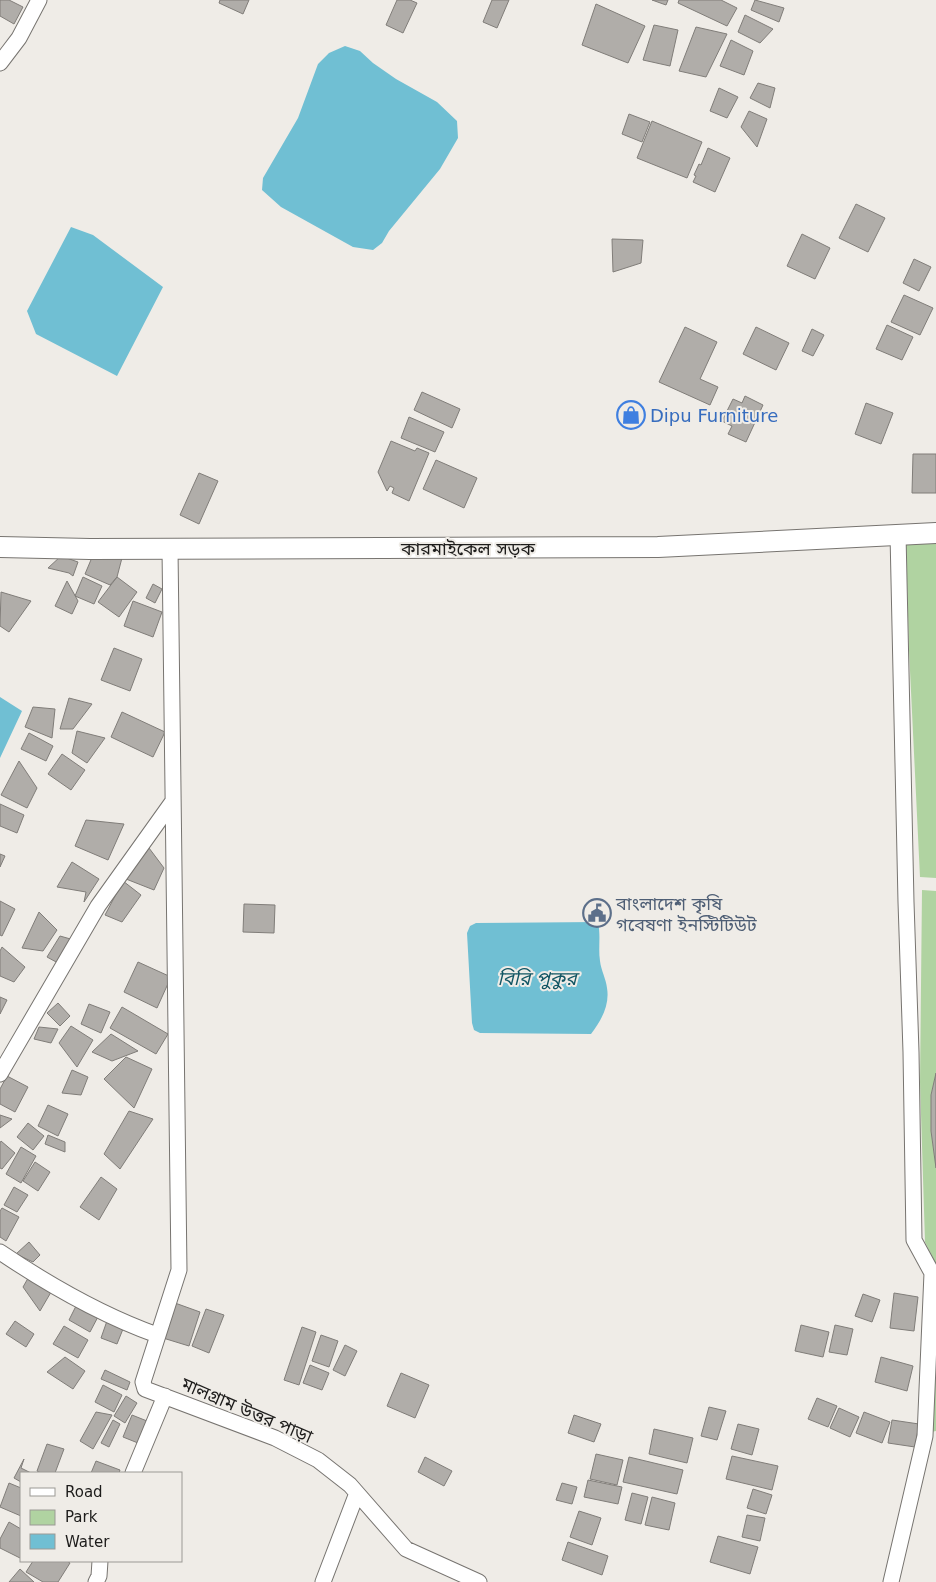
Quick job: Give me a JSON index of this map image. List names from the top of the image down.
{
  "streets": {
    "street": ["কারমাইকেল সড়ক", "মালগ্রাম উত্তর পাড়া"]
  },
  "water": ["বিরি পুকুর"],
  "places": {
    "shop": ["Dipu Furniture"],
    "public building": ["বাংলাদেশ কৃষি গবেষণা ইনস্টিটিউট"]
  },
  "legend": ["Road", "Park", "Water"]
}
